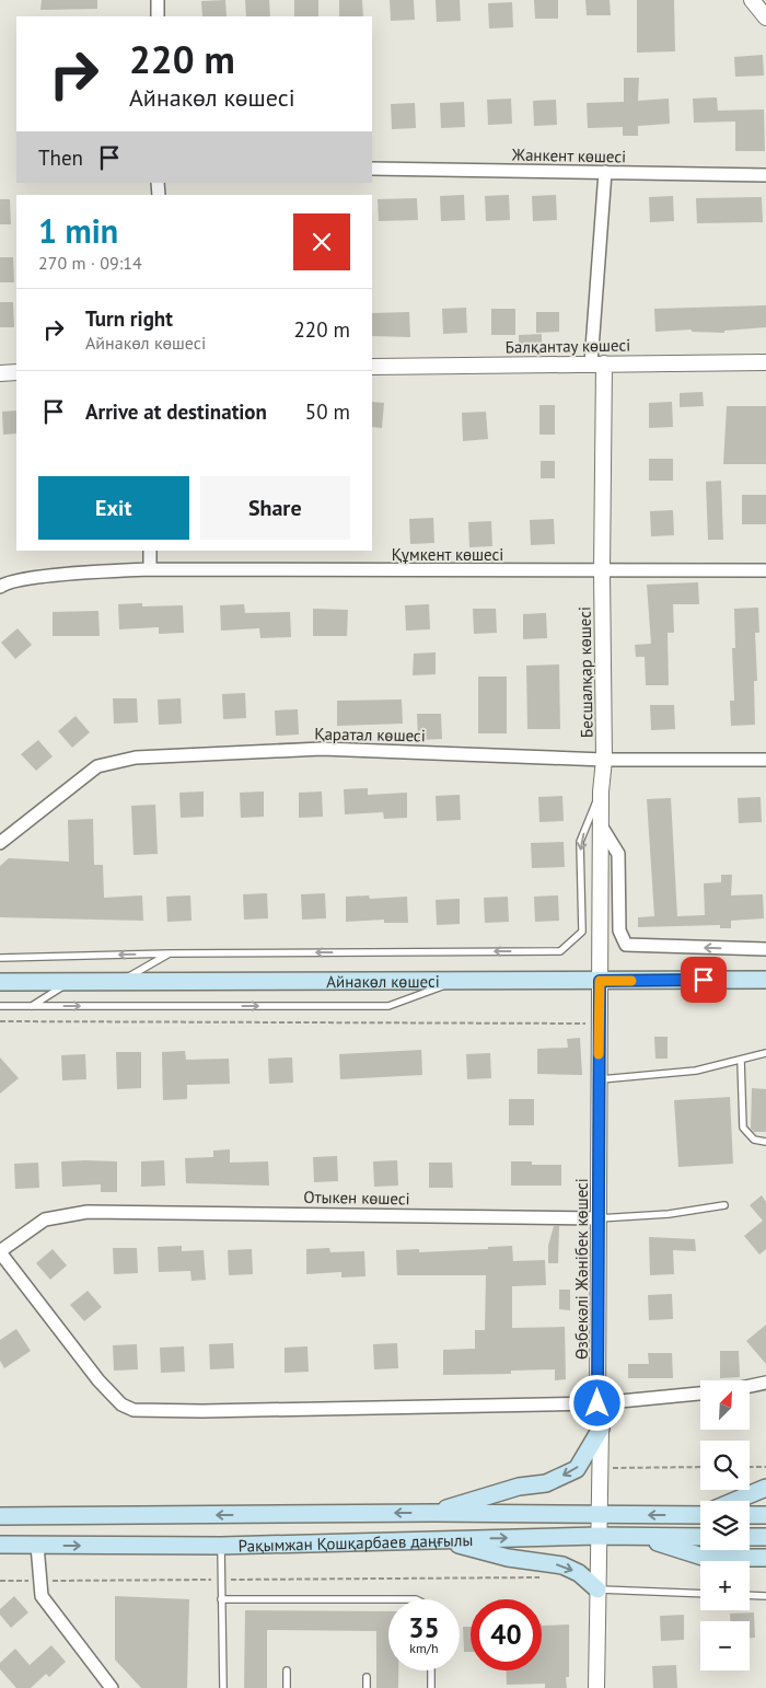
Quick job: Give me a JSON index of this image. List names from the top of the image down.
{
  "streets": {
    "main road": ["Айнакөл көшесі", "Рақымжан Қошқарбаев даңғылы"],
    "street": [
      "Жанкент көшесі",
      "Балқантау көшесі",
      "Құмкент көшесі",
      "Бесшалқар көшесі",
      "Қаратал көшесі",
      "Отыкен көшесі",
      "Өзбекәлі Жәнібек көшесі"
    ]
  },
  "crossings": [
    ["Балқантау көшесі", "Бесшалқар көшесі"],
    ["Құмкент көшесі", "Бесшалқар көшесі"],
    ["Бесшалқар көшесі", "Қаратал көшесі"],
    ["Бесшалқар көшесі", "Айнакөл көшесі"],
    ["Бесшалқар көшесі", "Өзбекәлі Жәнібек көшесі"],
    ["Айнакөл көшесі", "Өзбекәлі Жәнібек көшесі"],
    ["Отыкен көшесі", "Өзбекәлі Жәнібек көшесі"],
    ["Өзбекәлі Жәнібек көшесі", "Рақымжан Қошқарбаев даңғылы"]
  ],
  "north": "top right",
  "page": {
    "turn": ["220 m", "Айнакөл көшесі"],
    "then": "Then",
    "heading": ["1 min", "270 m · 09:14"],
    "list": [
      {
        "name": "Turn right",
        "note": "Айнакөл көшесі",
        "value": "220 m"
      },
      {
        "name": "Arrive at destination",
        "value": "50 m"
      }
    ],
    "buttons": ["Exit", "Share"],
    "map_buttons": ["+", "−"],
    "speed": "35 km/h",
    "limit": "40"
  }
}
